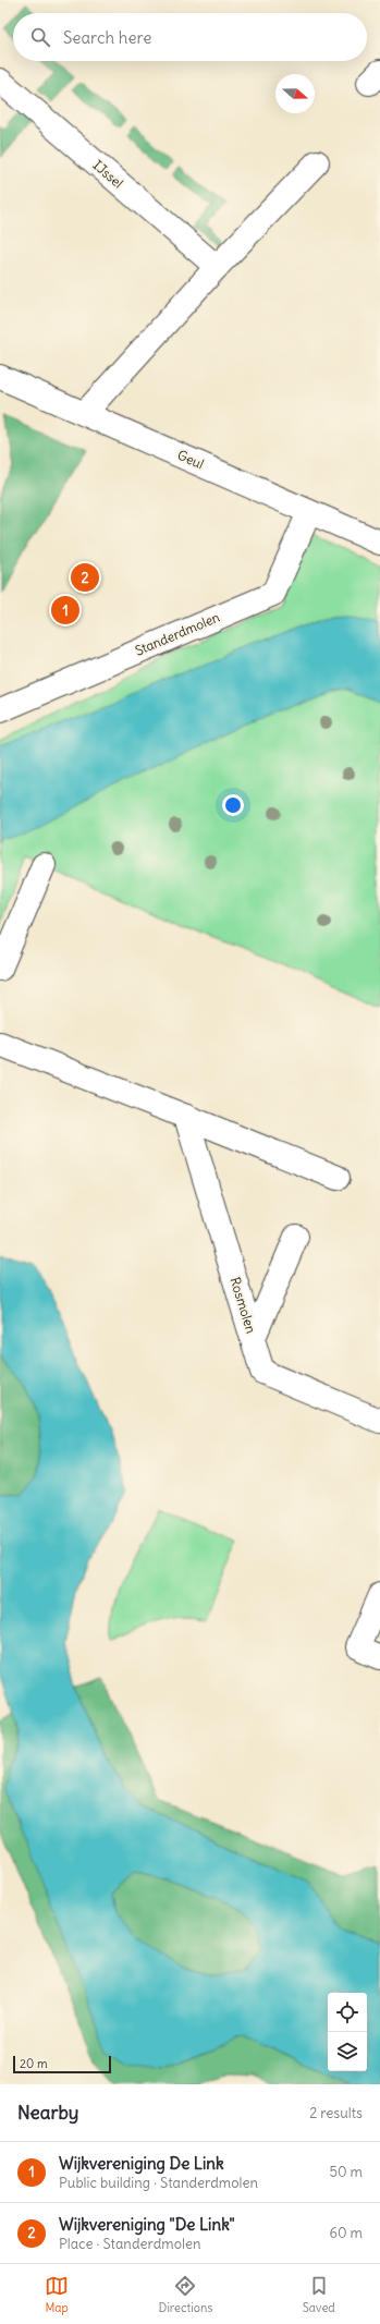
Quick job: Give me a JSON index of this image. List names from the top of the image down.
{
  "streets": {
    "street": [
      "IJssel",
      "Geul",
      "Standerdmolen",
      "Rosmolen"
    ]
  },
  "crossings": [
    ["Geul", "Standerdmolen"]
  ],
  "scale_bar": "20 m",
  "north": "right",
  "page": {
    "search": "Search here",
    "pins": ["2", "1"],
    "scale": "20 m",
    "heading": ["Nearby", "2 results"],
    "list": [
      {
        "mark": "1",
        "name": "Wijkvereniging De Link",
        "note": "Public building · Standerdmolen",
        "value": "50 m"
      },
      {
        "mark": "2",
        "name": "Wijkvereniging \"De Link\"",
        "note": "Place · Standerdmolen",
        "value": "60 m"
      }
    ],
    "nav": ["Map", "Directions", "Saved"]
  }
}
